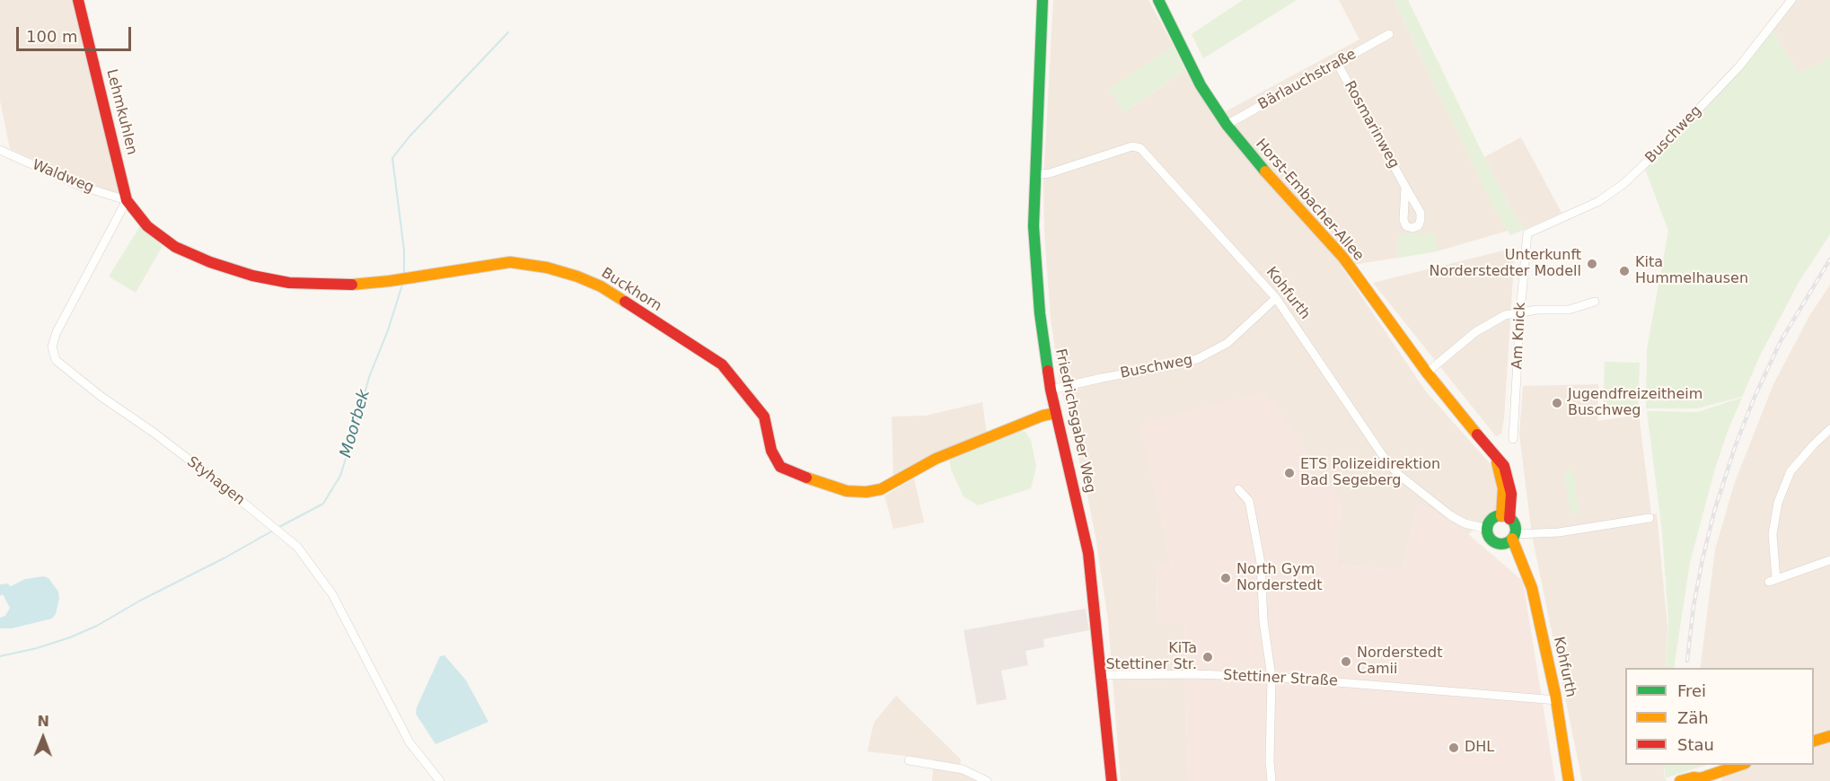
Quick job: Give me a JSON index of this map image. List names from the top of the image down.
{
  "streets": {
    "street": [
      "Bärlauchstraße",
      "Lehmkuhlen",
      "Rosmarinweg",
      "Buschweg",
      "Waldweg",
      "Horst-Embacher-Allee",
      "Buckhorn",
      "Kohfurth",
      "Am Knick",
      "Friedrichsgaber Weg",
      "Styhagen",
      "Stettiner Straße"
    ]
  },
  "crossings": [
    ["Bärlauchstraße", "Rosmarinweg"],
    ["Bärlauchstraße", "Horst-Embacher-Allee"],
    ["Lehmkuhlen", "Waldweg"],
    ["Lehmkuhlen", "Buckhorn"],
    ["Lehmkuhlen", "Styhagen"],
    ["Buschweg", "Kohfurth"],
    ["Buschweg", "Am Knick"],
    ["Buschweg", "Friedrichsgaber Weg"],
    ["Waldweg", "Buckhorn"],
    ["Waldweg", "Styhagen"],
    ["Horst-Embacher-Allee", "Kohfurth"],
    ["Buckhorn", "Friedrichsgaber Weg"],
    ["Buckhorn", "Styhagen"],
    ["Kohfurth", "Friedrichsgaber Weg"],
    ["Kohfurth", "Stettiner Straße"],
    ["Friedrichsgaber Weg", "Stettiner Straße"]
  ],
  "water": ["Moorbek"],
  "places": [
    "Unterkunft Norderstedter Modell",
    "Kita Hummelhausen",
    "Jugendfreizeitheim Buschweg",
    "ETS Polizeidirektion Bad Segeberg",
    "North Gym Norderstedt",
    "KiTa Stettiner Str.",
    "Norderstedt Camii",
    "DHL"
  ],
  "legend": ["Frei", "Zäh", "Stau"],
  "scale_bar": "100 m",
  "north": "top"
}
